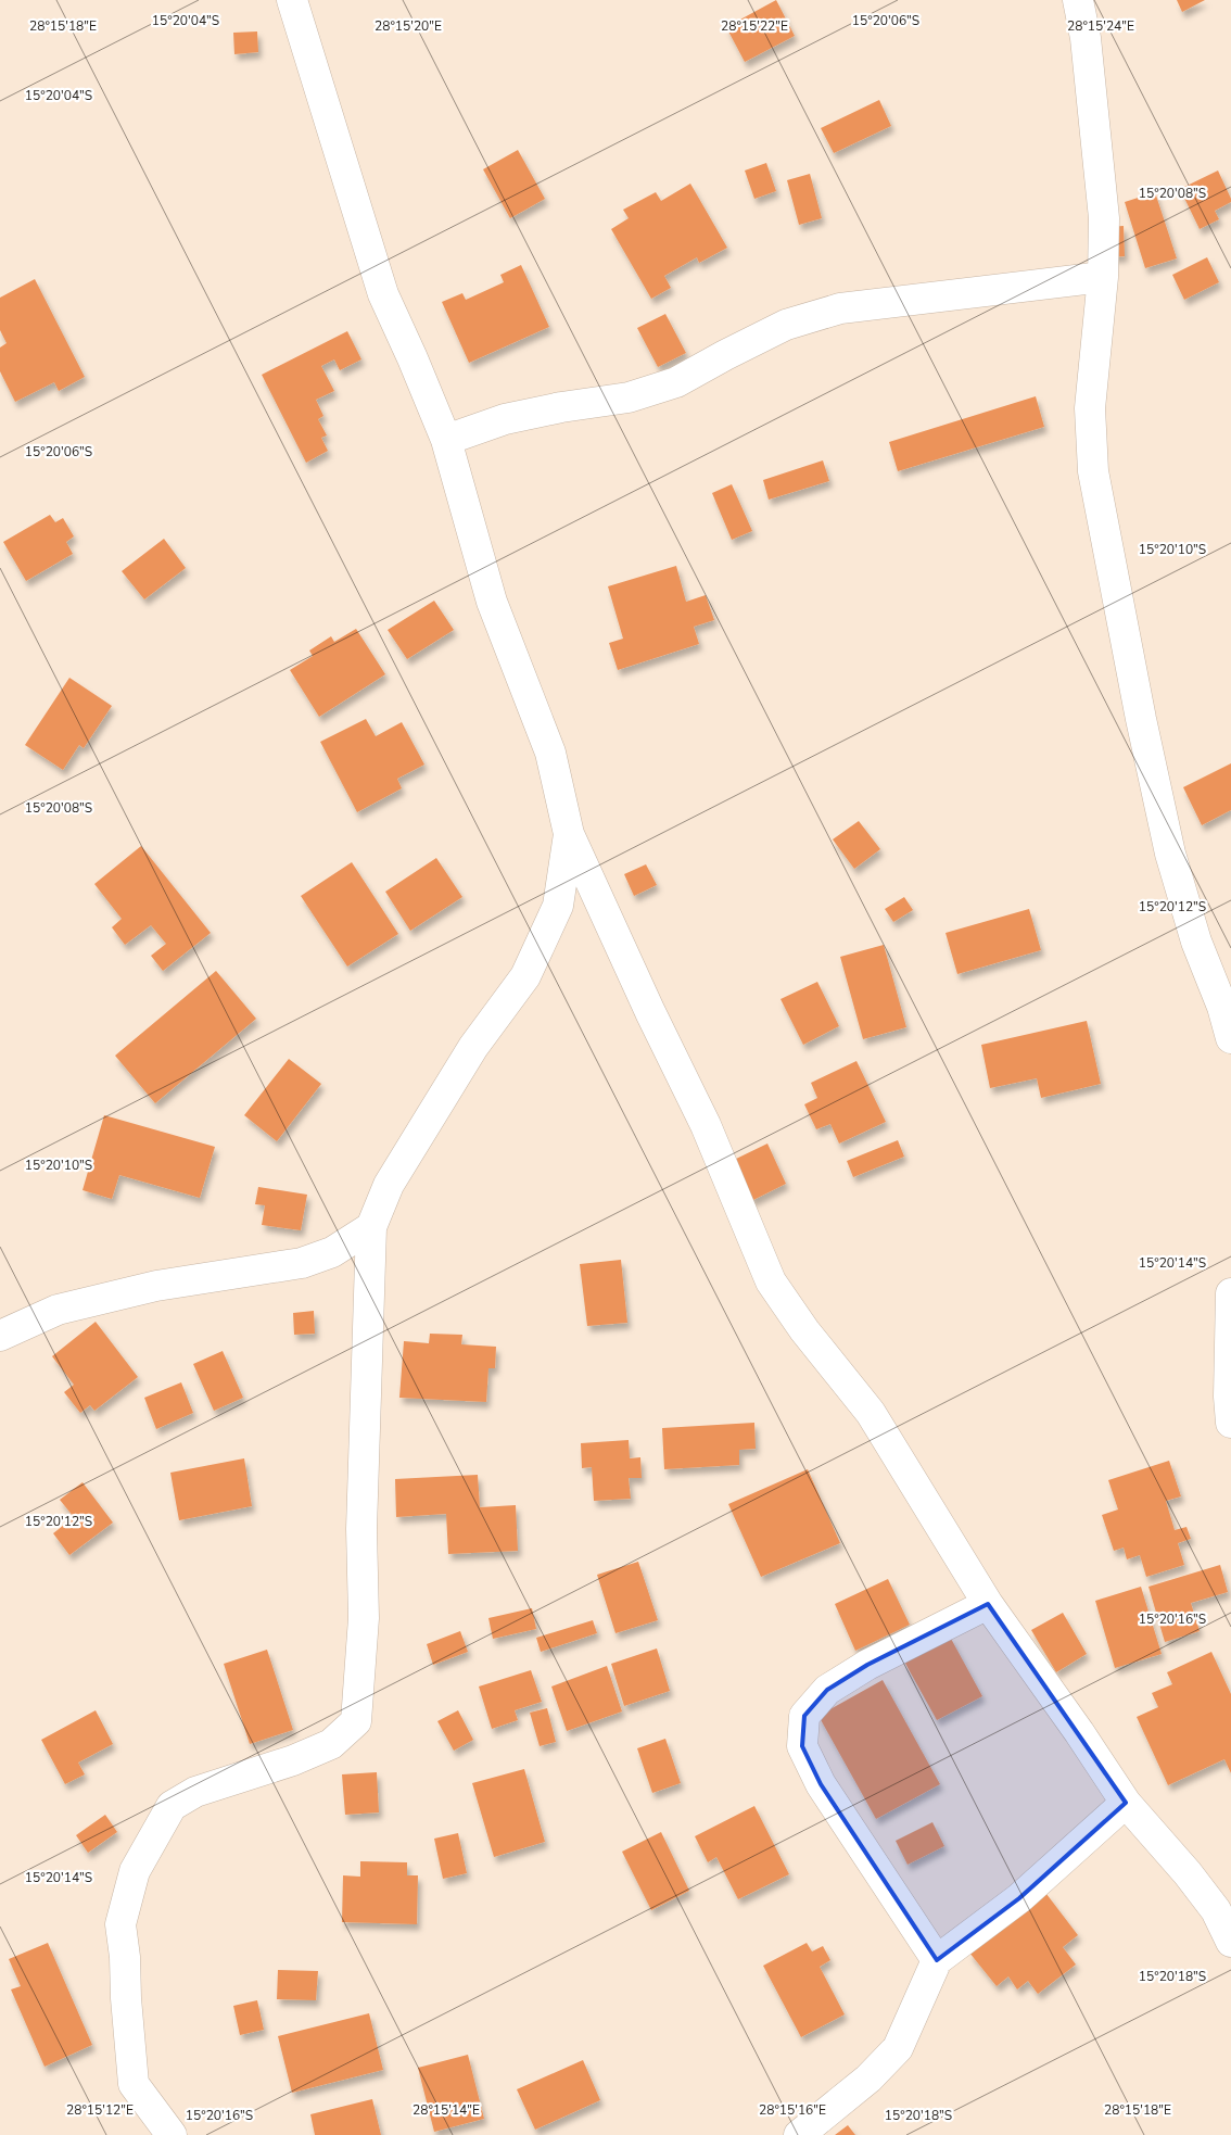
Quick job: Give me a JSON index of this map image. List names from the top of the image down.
{
  "coordinates": [
    "15°20'06\"S",
    "15°20'04\"S",
    "28°15'18\"E",
    "28°15'20\"E",
    "28°15'22\"E",
    "28°15'24\"E",
    "15°20'08\"S",
    "15°20'10\"S",
    "15°20'12\"S",
    "15°20'14\"S",
    "15°20'16\"S",
    "15°20'18\"S",
    "28°15'12\"E",
    "28°15'14\"E",
    "28°15'16\"E"
  ]
}
